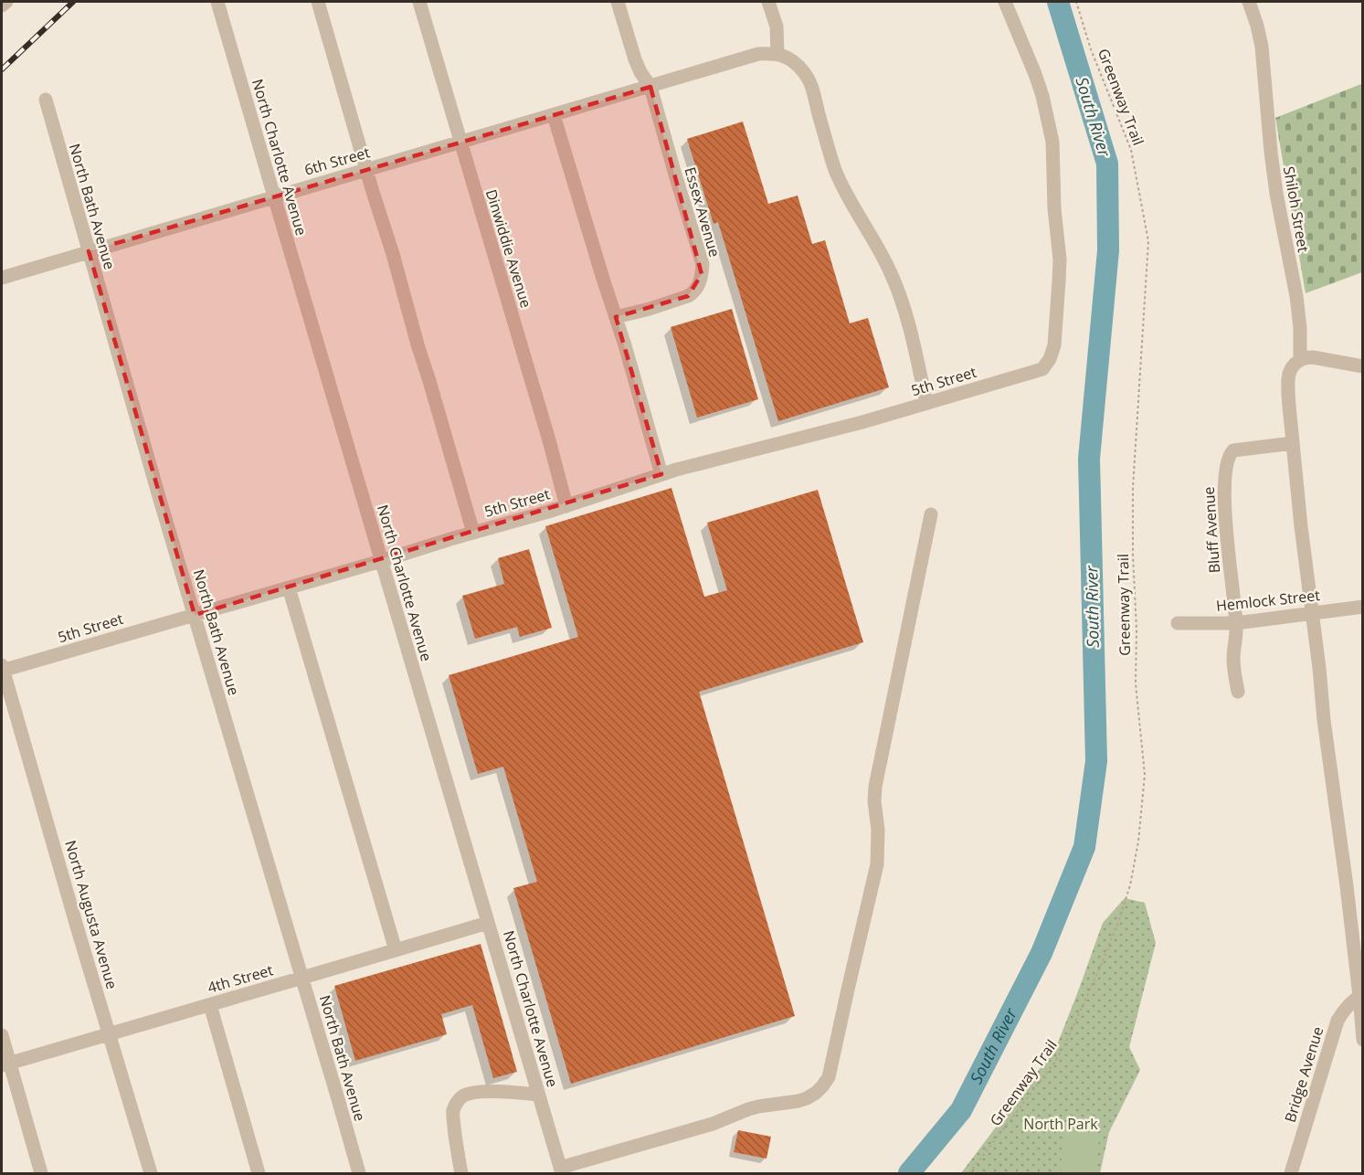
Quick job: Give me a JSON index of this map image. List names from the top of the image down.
{
  "streets": {
    "street": [
      "North Charlotte Avenue",
      "6th Street",
      "North Bath Avenue",
      "Shiloh Street",
      "Essex Avenue",
      "Dinwiddie Avenue",
      "5th Street",
      "Bluff Avenue",
      "Hemlock Street",
      "North Augusta Avenue",
      "4th Street",
      "Bridge Avenue"
    ],
    "path": ["Greenway Trail"]
  },
  "crossings": [
    ["North Charlotte Avenue", "6th Street"],
    ["North Charlotte Avenue", "5th Street"],
    ["North Charlotte Avenue", "4th Street"],
    ["6th Street", "North Bath Avenue"],
    ["6th Street", "Essex Avenue"],
    ["6th Street", "Dinwiddie Avenue"],
    ["North Bath Avenue", "5th Street"],
    ["North Bath Avenue", "4th Street"],
    ["Dinwiddie Avenue", "5th Street"],
    ["5th Street", "North Augusta Avenue"],
    ["Bluff Avenue", "Hemlock Street"],
    ["North Augusta Avenue", "4th Street"]
  ],
  "water": ["South River"],
  "parks": ["North Park"]
}
